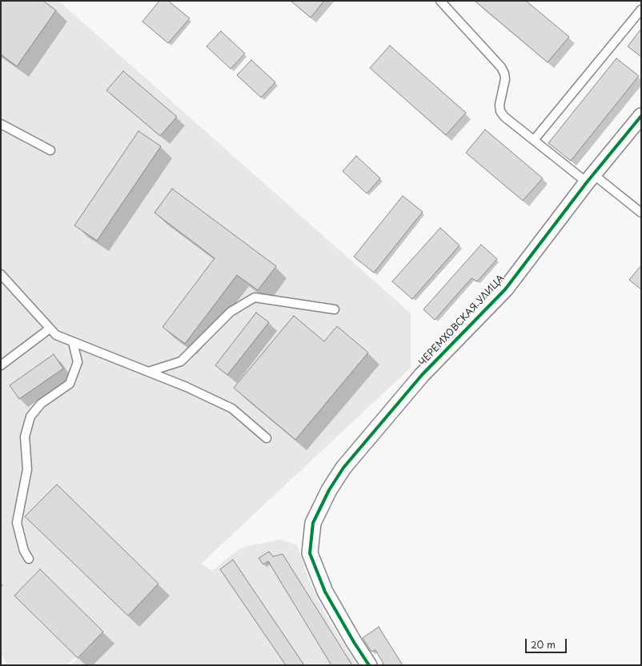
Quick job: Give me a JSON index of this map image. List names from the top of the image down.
{
  "streets": {
    "street": ["ЧЕРЕМХОВСКАЯ УЛИЦА"]
  },
  "scale_bar": "20 m"
}
